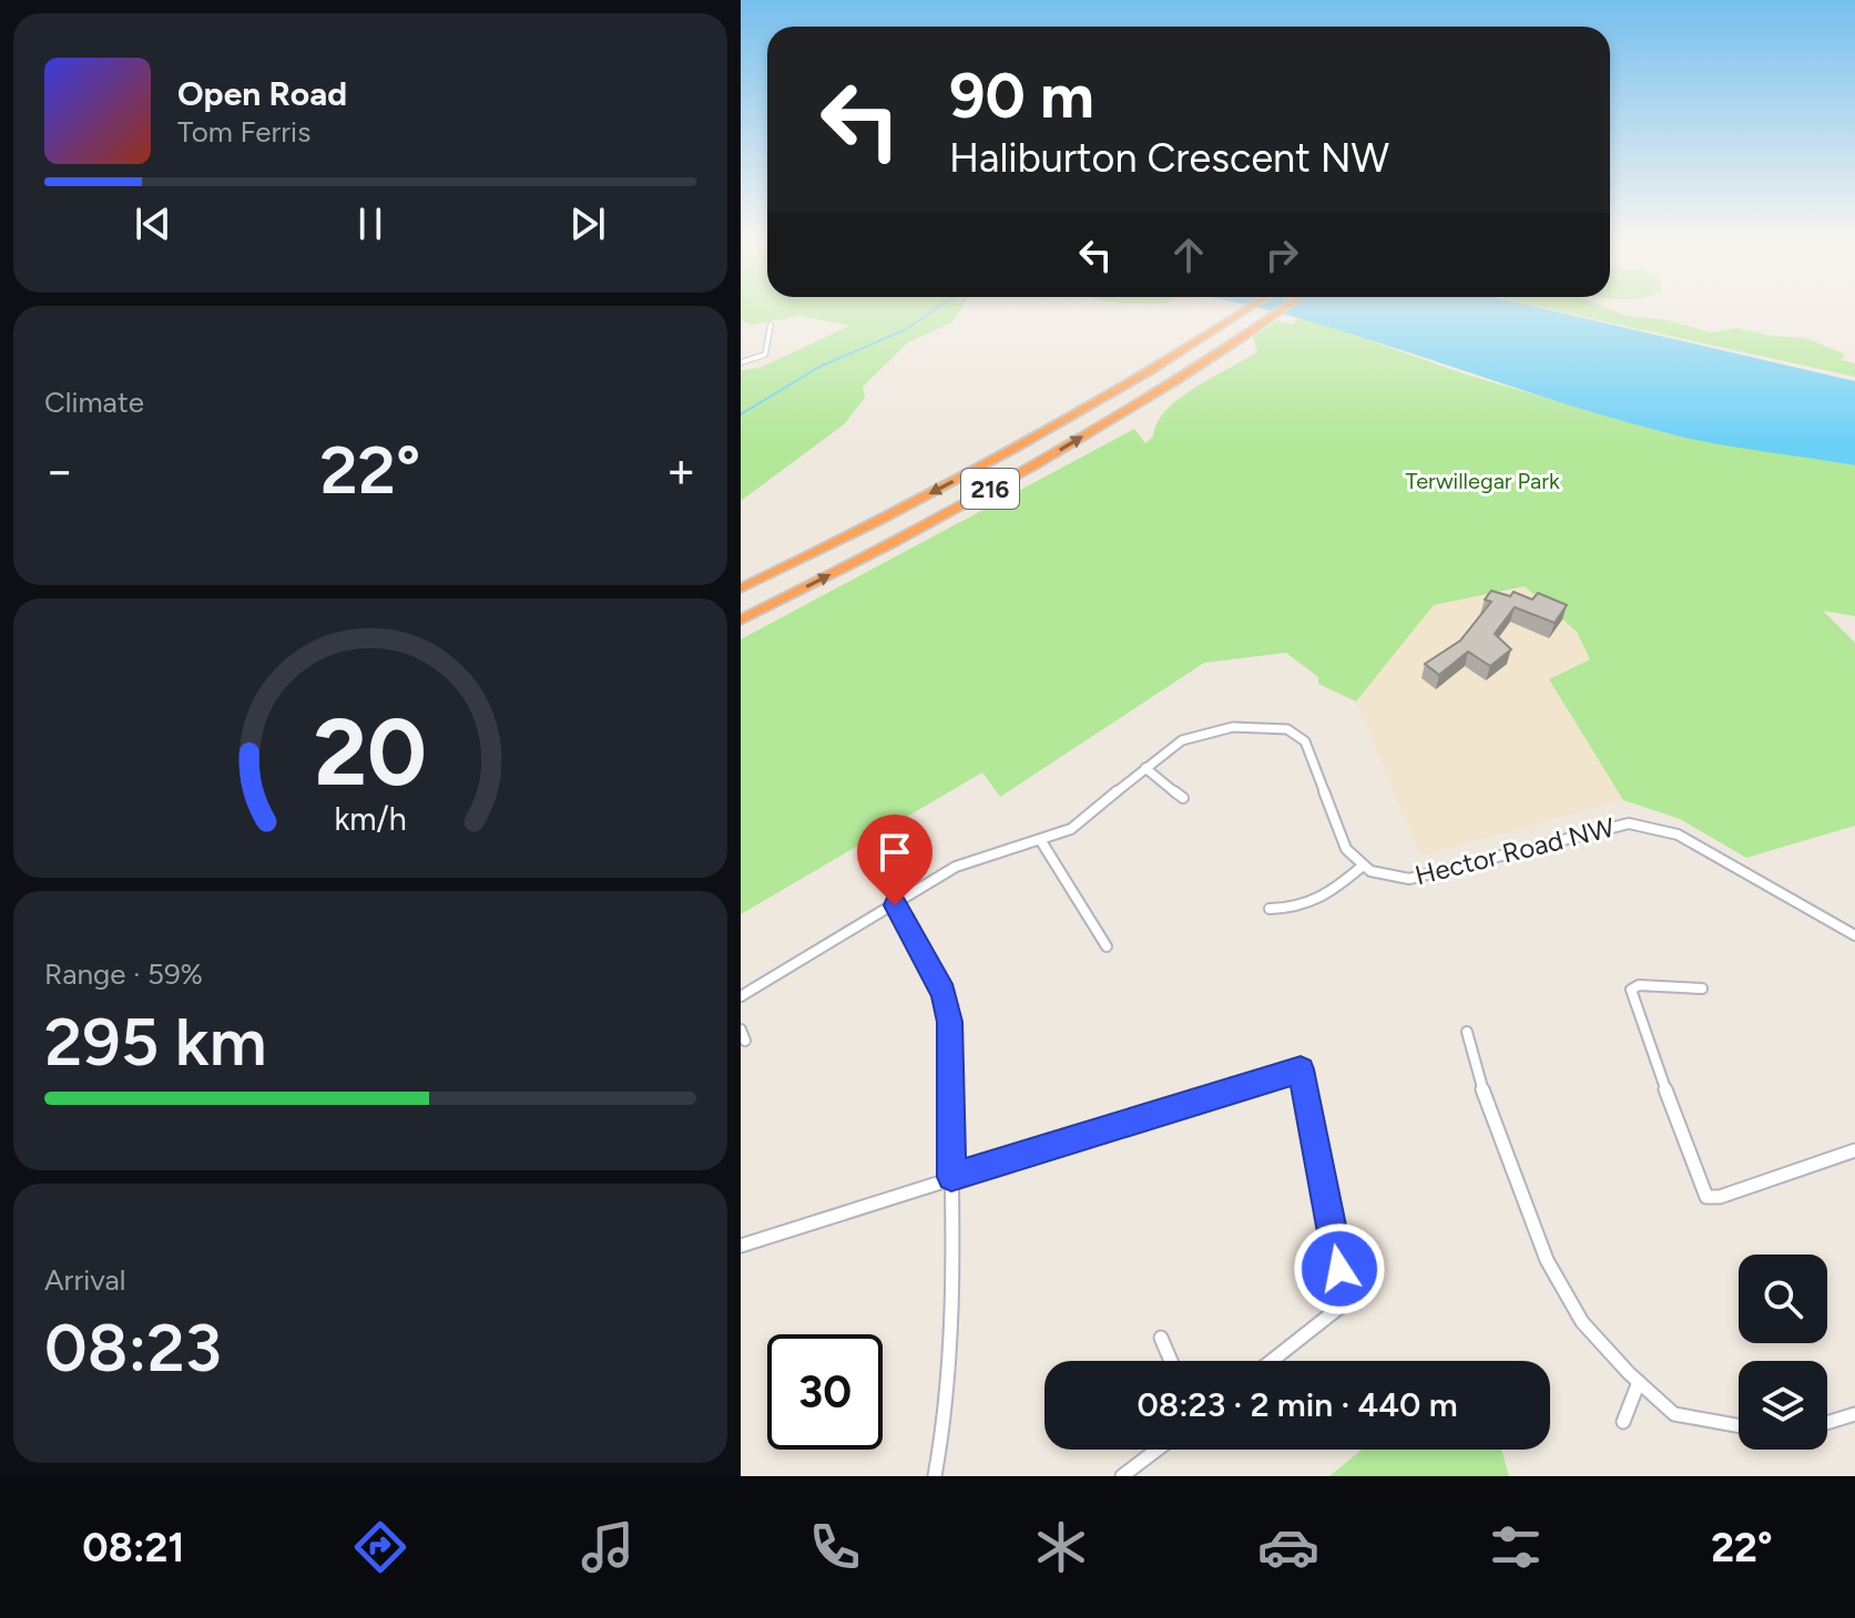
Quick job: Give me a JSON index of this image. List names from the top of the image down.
{
  "streets": {
    "highway": ["216"],
    "street": ["Hector Road NW"]
  },
  "parks": ["Terwillegar Park"],
  "page": {
    "turn": ["90 m", "Haliburton Crescent NW"],
    "song": ["Open Road", "Tom Ferris"],
    "tile": [
      "Climate",
      ["Range · 59%", "295 km"],
      ["Arrival", "08:23"]
    ],
    "heat": ["−", "22°", "+"],
    "limit": "30",
    "trip": "08:23 · 2 min · 440 m",
    "tabs": ["08:21", "22°"],
    "gauge": ["20", "km/h"]
  }
}
